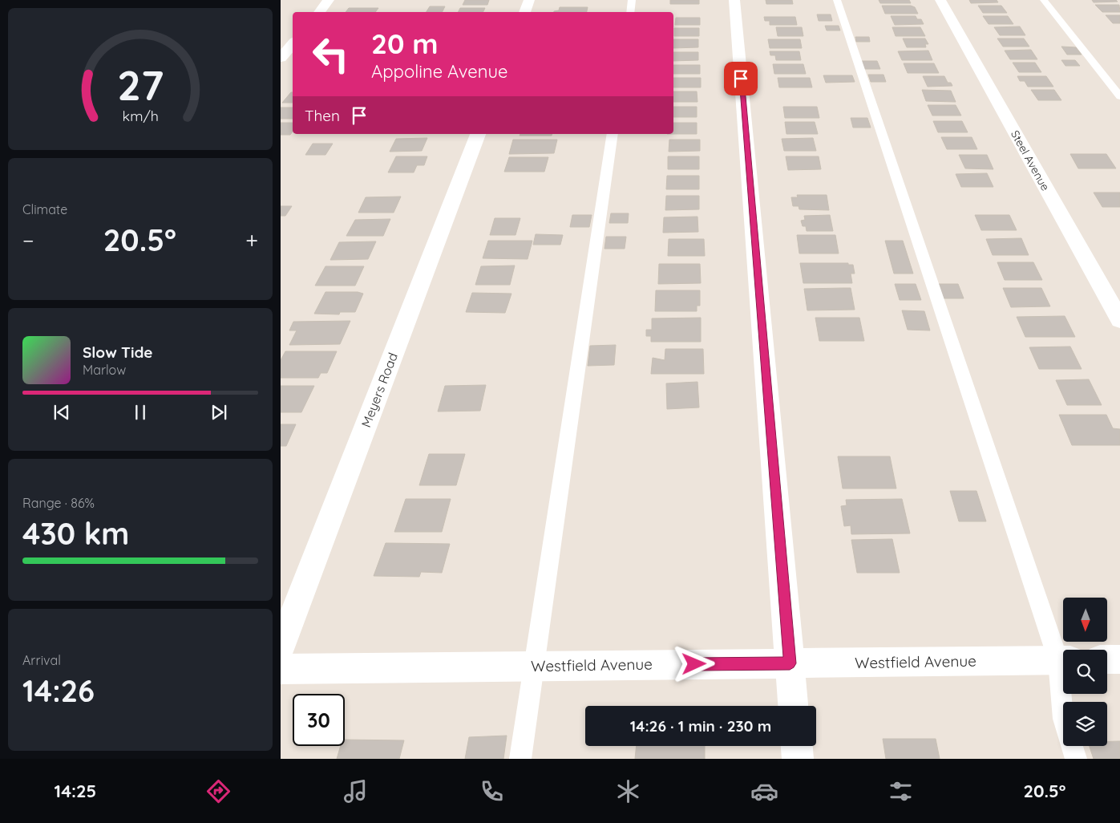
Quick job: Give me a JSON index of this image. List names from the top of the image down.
{
  "streets": {
    "street": ["Steel Avenue", "Meyers Road", "Westfield Avenue"]
  },
  "north": "bottom",
  "page": {
    "turn": ["20 m", "Appoline Avenue"],
    "then": "Then",
    "tile": [
      "Climate",
      ["Range · 86%", "430 km"],
      ["Arrival", "14:26"]
    ],
    "heat": ["−", "20.5°", "+"],
    "song": ["Slow Tide", "Marlow"],
    "limit": "30",
    "trip": "14:26 · 1 min · 230 m",
    "tabs": ["14:25", "20.5°"],
    "gauge": ["27", "km/h"]
  }
}
